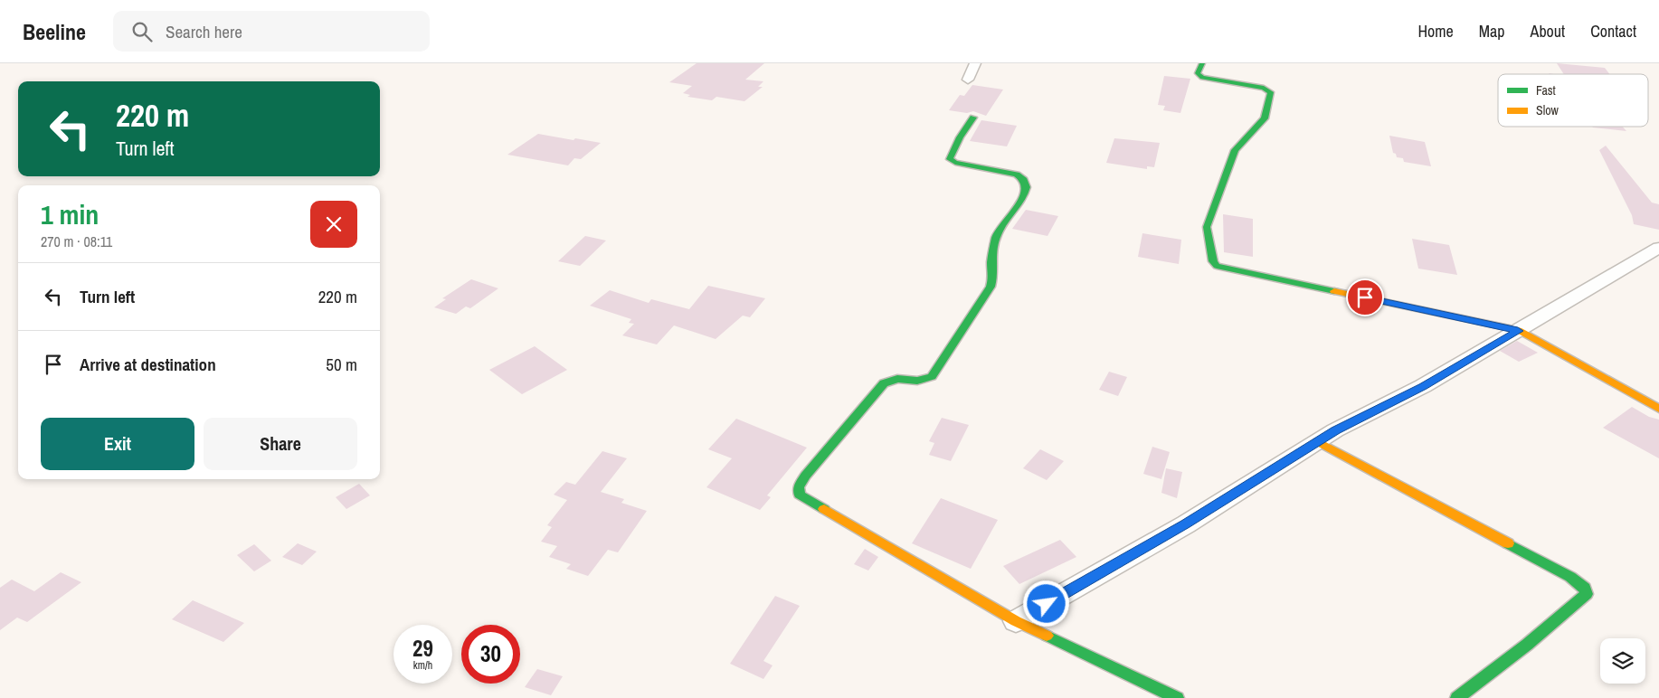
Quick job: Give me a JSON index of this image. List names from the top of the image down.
{
  "legend": ["Fast", "Slow"],
  "page": {
    "header": "Beeline",
    "search": "Search here",
    "nav": [
      "Home",
      "Map",
      "About",
      "Contact"
    ],
    "turn": ["220 m", "Turn left"],
    "heading": ["1 min", "270 m · 08:11"],
    "list": [
      {
        "name": "Turn left",
        "value": "220 m"
      },
      {
        "name": "Arrive at destination",
        "value": "50 m"
      }
    ],
    "buttons": ["Exit", "Share"],
    "speed": "29 km/h",
    "limit": "30"
  }
}
